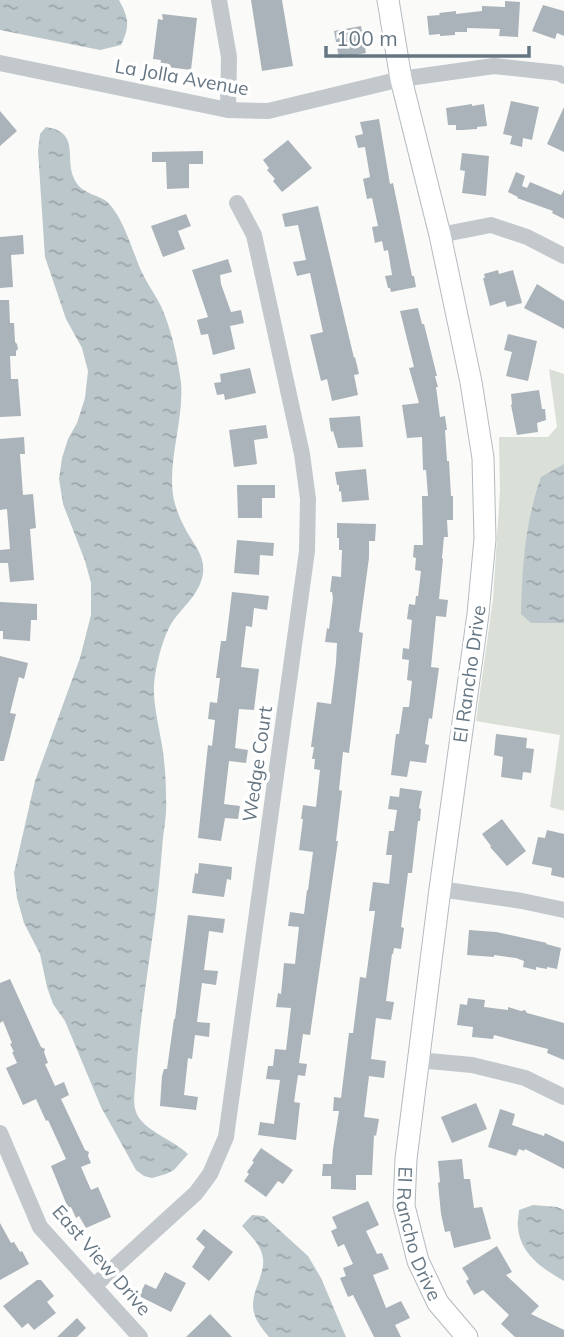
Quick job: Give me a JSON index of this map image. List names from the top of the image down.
{
  "streets": {
    "street": [
      "La Jolla Avenue",
      "El Rancho Drive",
      "Wedge Court",
      "East View Drive"
    ]
  },
  "crossings": [
    ["La Jolla Avenue", "El Rancho Drive"],
    ["Wedge Court", "East View Drive"]
  ],
  "scale_bar": "100 m"
}
